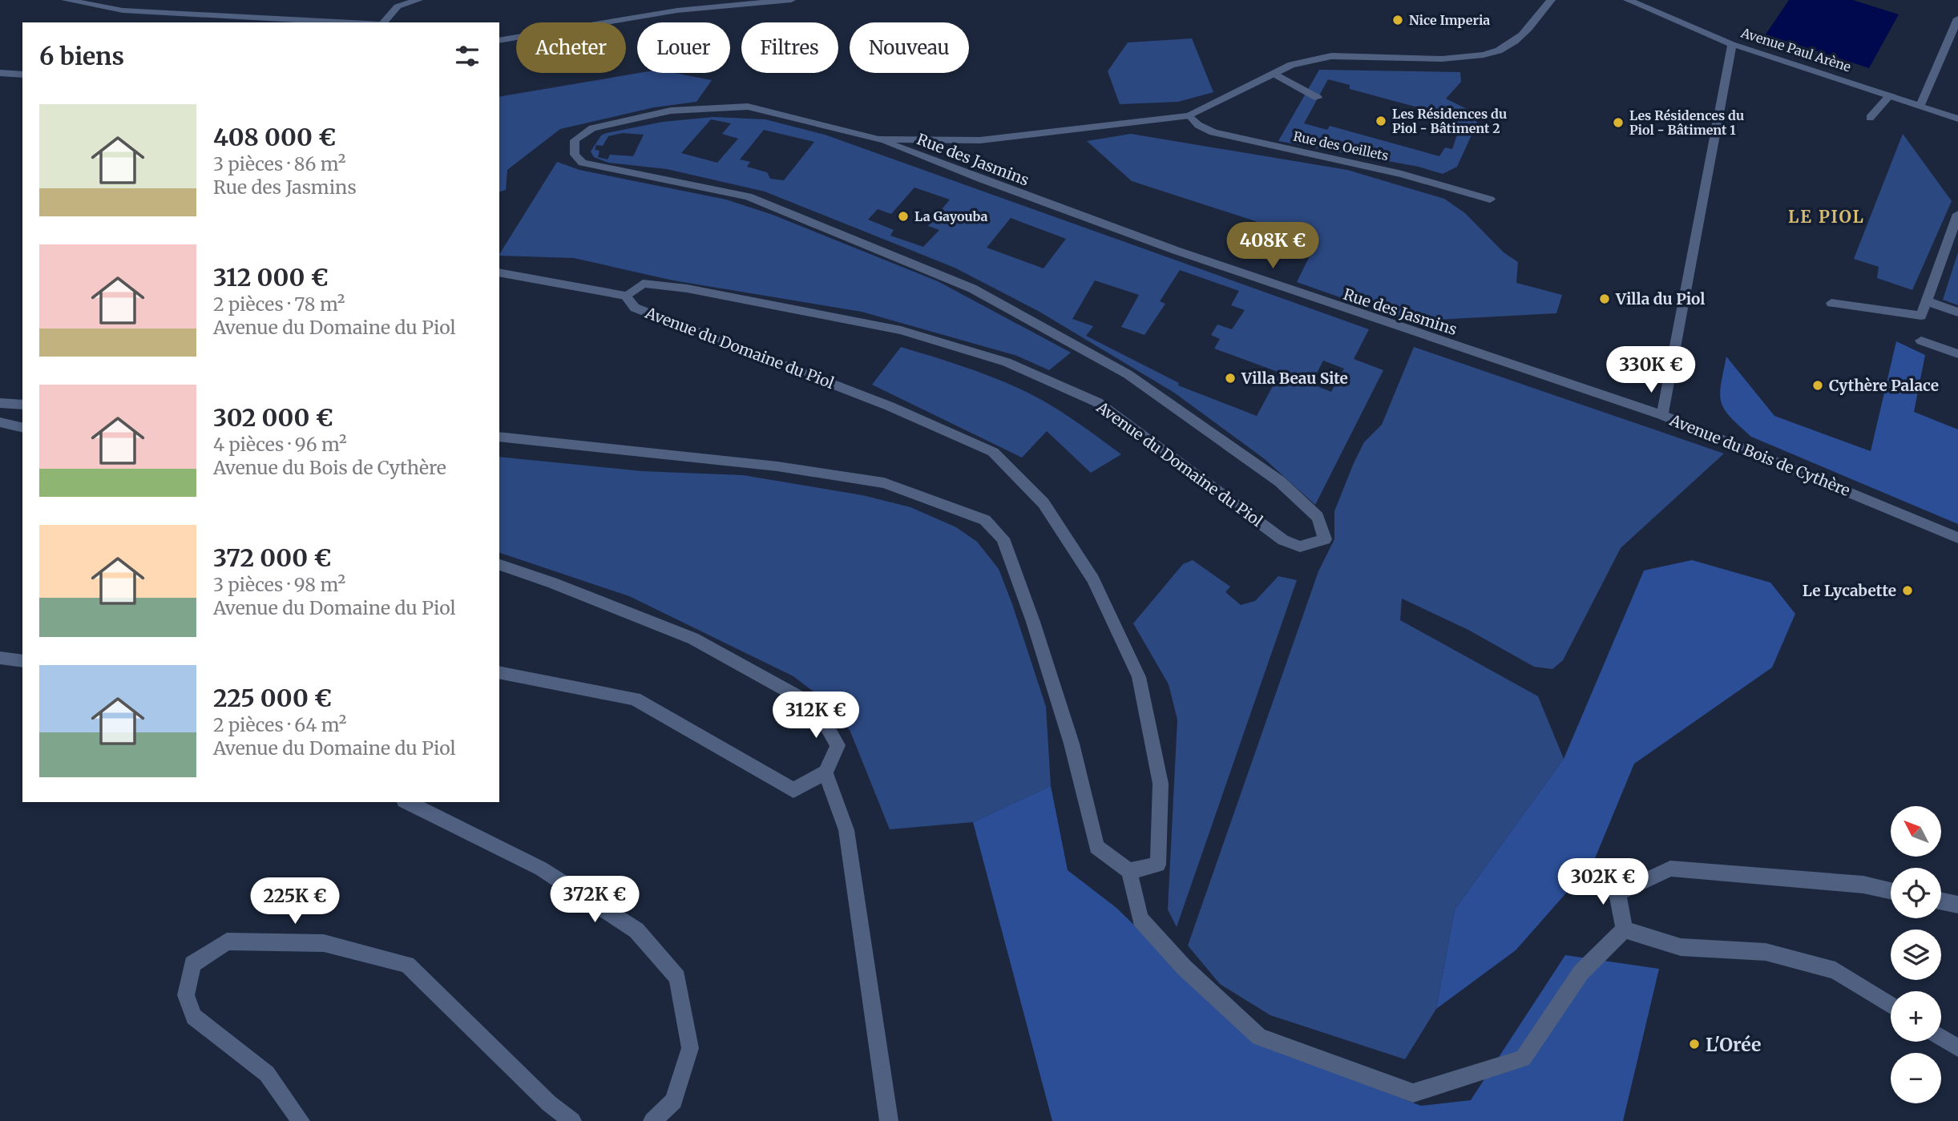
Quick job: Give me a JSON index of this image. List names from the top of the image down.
{
  "streets": {
    "street": [
      "Avenue Paul Arène",
      "Rue des Oeillets",
      "Rue des Jasmins",
      "Avenue du Domaine du Piol",
      "Avenue du Bois de Cythère"
    ]
  },
  "crossings": [
    ["Avenue Paul Arène", "Avenue du Bois de Cythère"],
    ["Rue des Oeillets", "Avenue du Domaine du Piol"],
    ["Rue des Jasmins", "Avenue du Domaine du Piol"],
    ["Rue des Jasmins", "Avenue du Bois de Cythère"]
  ],
  "districts": ["LE PIOL"],
  "places": [
    "Nice Imperia",
    "Les Résidences du Piol - Bâtiment 2",
    "Les Résidences du Piol - Bâtiment 1",
    "La Gayouba",
    "Villa du Piol",
    "Villa Beau Site",
    "Cythère Palace",
    "Le Lycabette",
    "L'Orée"
  ],
  "north": "top left",
  "page": {
    "chip": [
      "Acheter",
      "Louer",
      "Filtres",
      "Nouveau"
    ],
    "heading": "6 biens",
    "list": [
      {
        "name": "408 000 €",
        "note": "3 pièces · 86 m² · Rue des Jasmins"
      },
      {
        "name": "312 000 €",
        "note": "2 pièces · 78 m² · Avenue du Domaine du Piol"
      },
      {
        "name": "302 000 €",
        "note": "4 pièces · 96 m² · Avenue du Bois de Cythère"
      },
      {
        "name": "372 000 €",
        "note": "3 pièces · 98 m² · Avenue du Domaine du Piol"
      },
      {
        "name": "225 000 €",
        "note": "2 pièces · 64 m² · Avenue du Domaine du Piol"
      }
    ],
    "price": [
      "408K €",
      "330K €",
      "312K €",
      "302K €",
      "372K €",
      "225K €"
    ],
    "map_buttons": ["+", "−"]
  }
}
